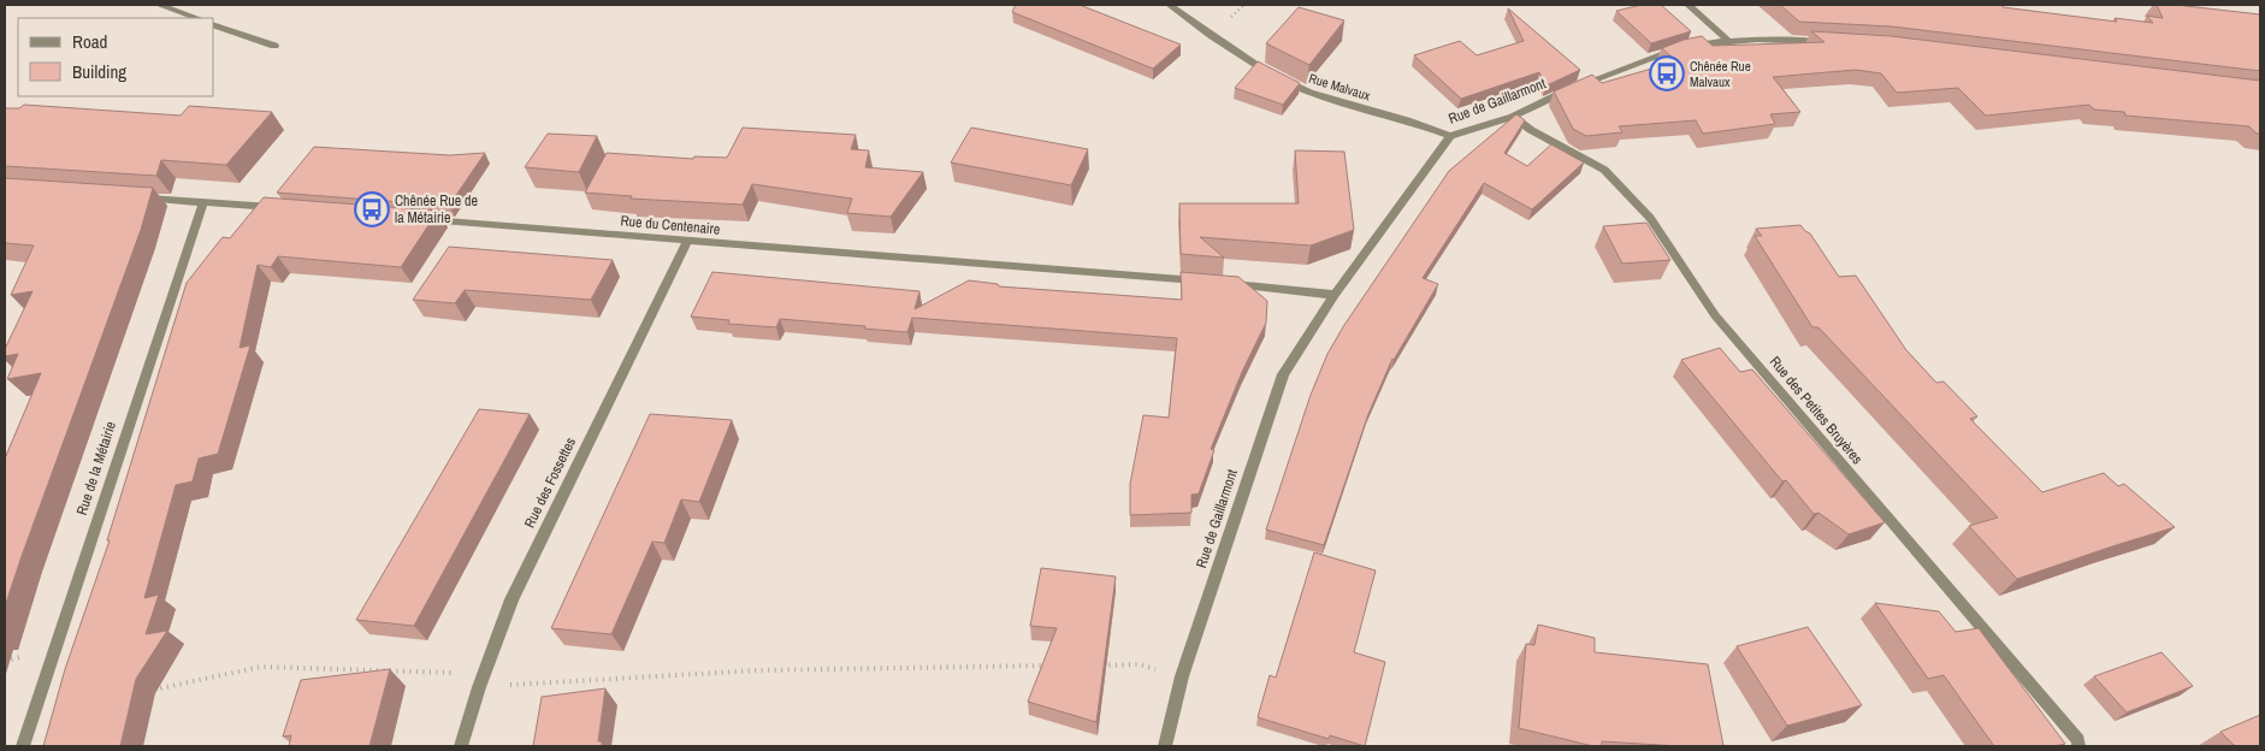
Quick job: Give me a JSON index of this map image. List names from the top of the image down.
{
  "streets": {
    "street": [
      "Rue Malvaux",
      "Rue de Gaillarmont",
      "Rue du Centenaire",
      "Rue des Petites Bruyères",
      "Rue de la Métairie",
      "Rue des Fossettes"
    ]
  },
  "crossings": [
    ["Rue Malvaux", "Rue de Gaillarmont"],
    ["Rue de Gaillarmont", "Rue des Petites Bruyères"],
    ["Rue du Centenaire", "Rue des Fossettes"]
  ],
  "places": {
    "bus stop": ["Chênée Rue Malvaux", "Chênée Rue de la Métairie"]
  },
  "legend": ["Road", "Building"]
}
